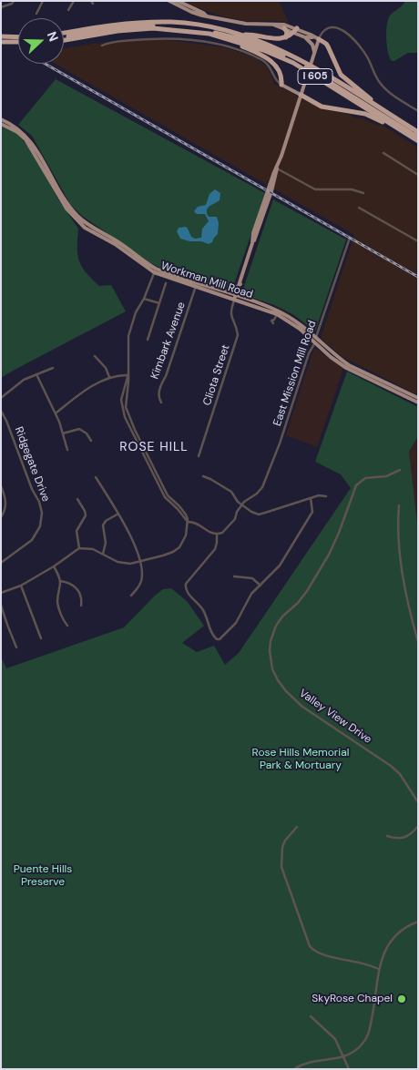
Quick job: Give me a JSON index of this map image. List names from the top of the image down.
{
  "streets": {
    "highway": ["I 605"],
    "main road": ["Workman Mill Road"],
    "street": [
      "Kimbark Avenue",
      "East Mission Mill Road",
      "Cliota Street",
      "Ridgegate Drive",
      "Valley View Drive"
    ]
  },
  "crossings": [
    ["Workman Mill Road", "Kimbark Avenue"],
    ["Workman Mill Road", "East Mission Mill Road"],
    ["Workman Mill Road", "Cliota Street"]
  ],
  "districts": ["ROSE HILL"],
  "parks": ["Rose Hills Memorial Park & Mortuary", "Puente Hills Preserve"],
  "places": ["SkyRose Chapel"],
  "north": "right"
}
